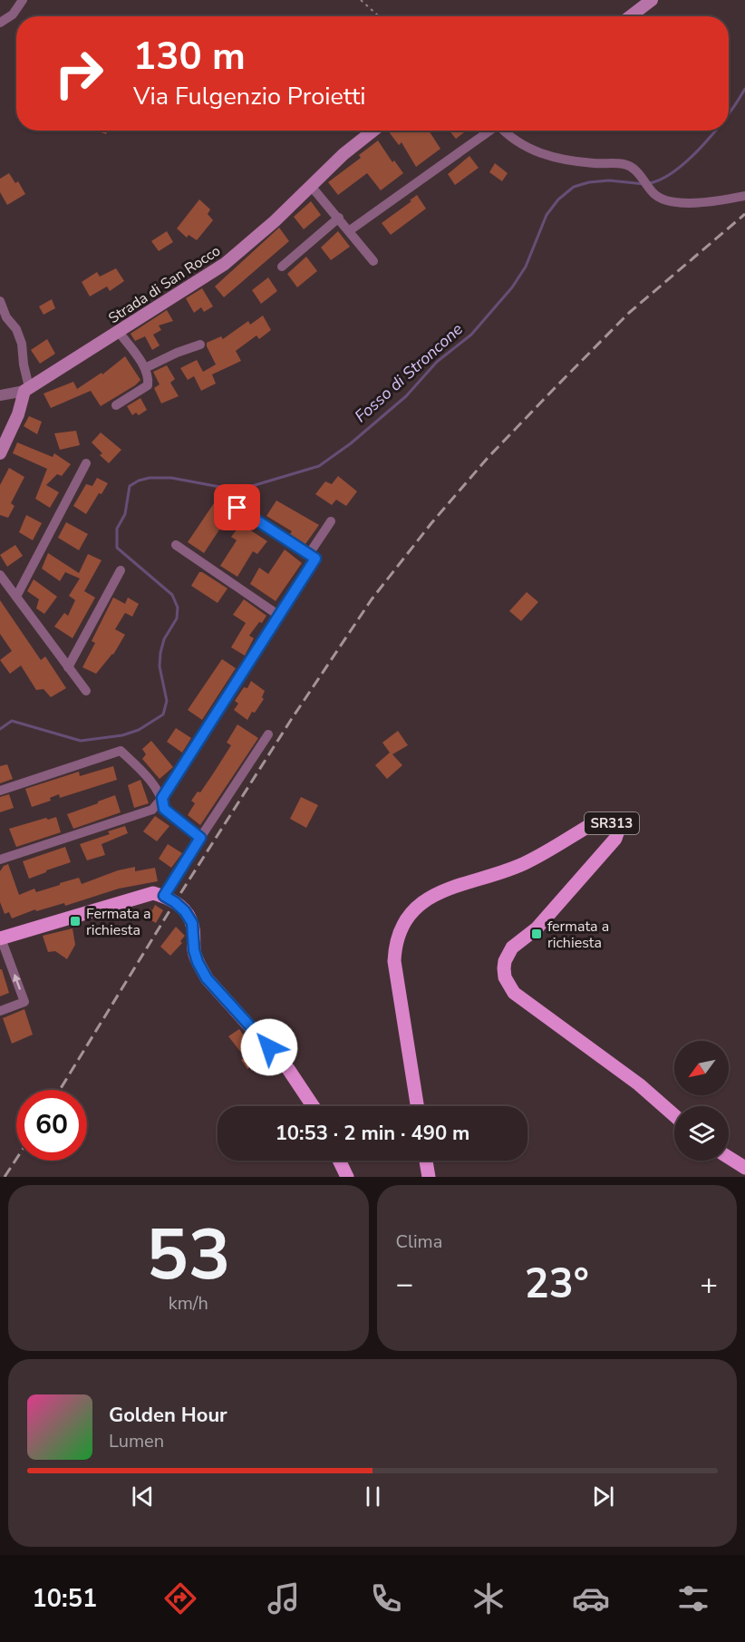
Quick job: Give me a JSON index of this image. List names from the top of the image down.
{
  "streets": {
    "main road": ["Strada di San Rocco", "SR313"]
  },
  "water": ["Fosso di Stroncone"],
  "places": {
    "transit": ["Fermata a richiesta", "fermata a richiesta"]
  },
  "north": "bottom left",
  "page": {
    "turn": ["130 m", "Via Fulgenzio Proietti"],
    "limit": "60",
    "trip": "10:53 · 2 min · 490 m",
    "tile": [
      ["53", "km/h"],
      "Clima"
    ],
    "heat": ["−", "23°", "+"],
    "song": ["Golden Hour", "Lumen"],
    "tabs": "10:51"
  }
}
